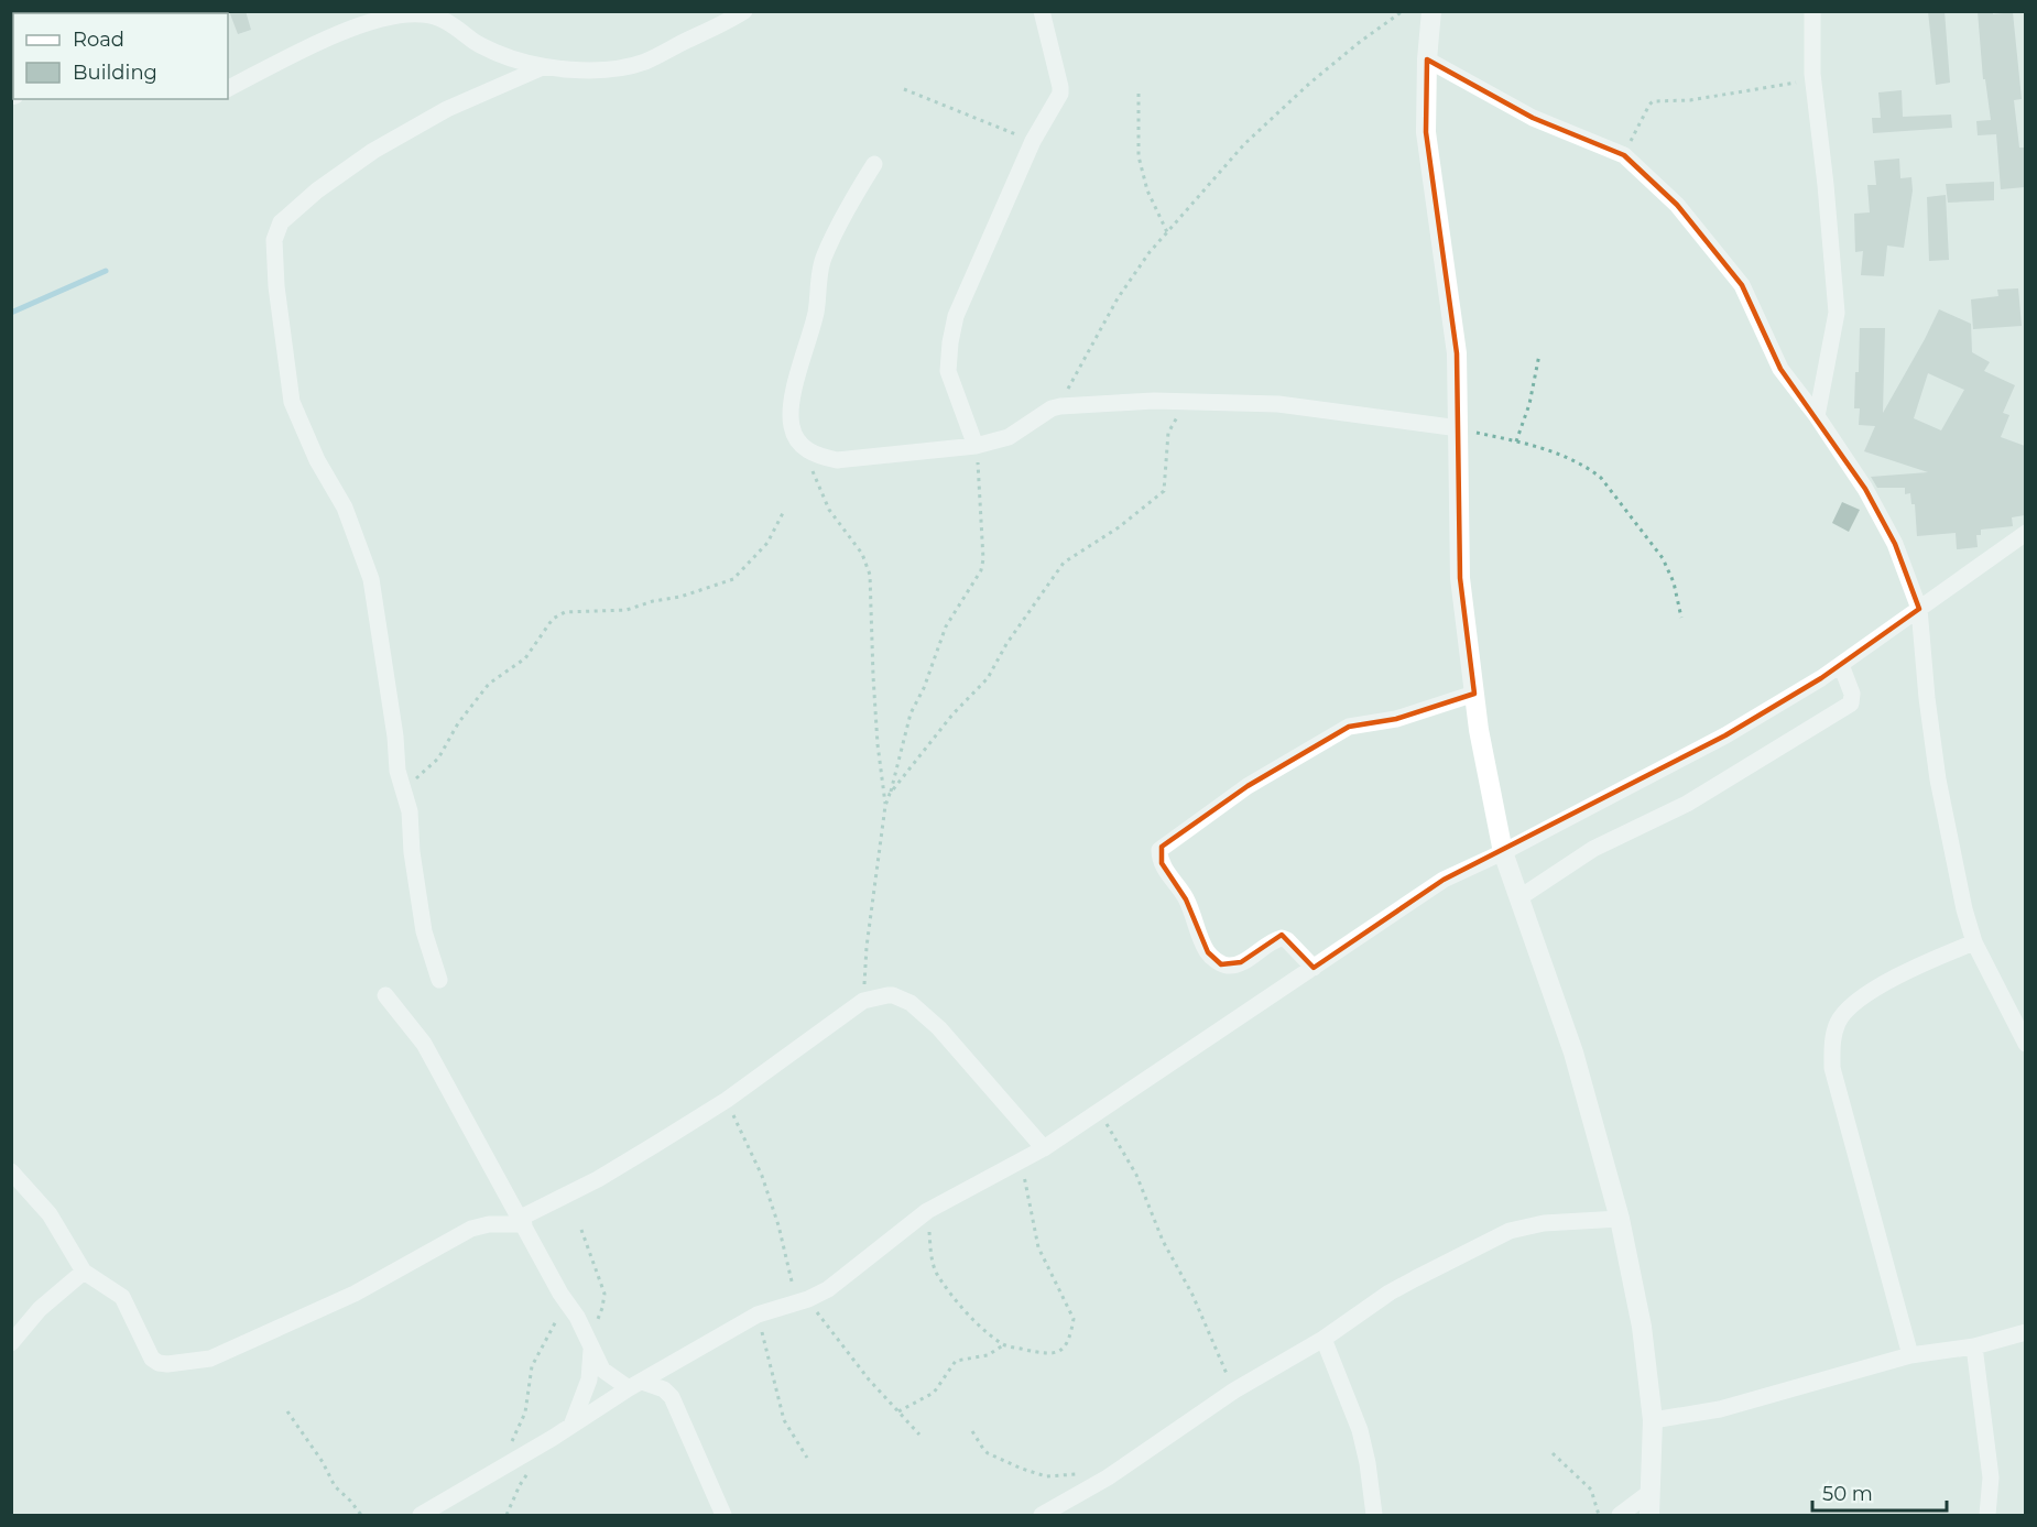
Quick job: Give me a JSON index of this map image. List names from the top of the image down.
{
  "legend": ["Road", "Building"],
  "scale_bar": "50 m"
}
